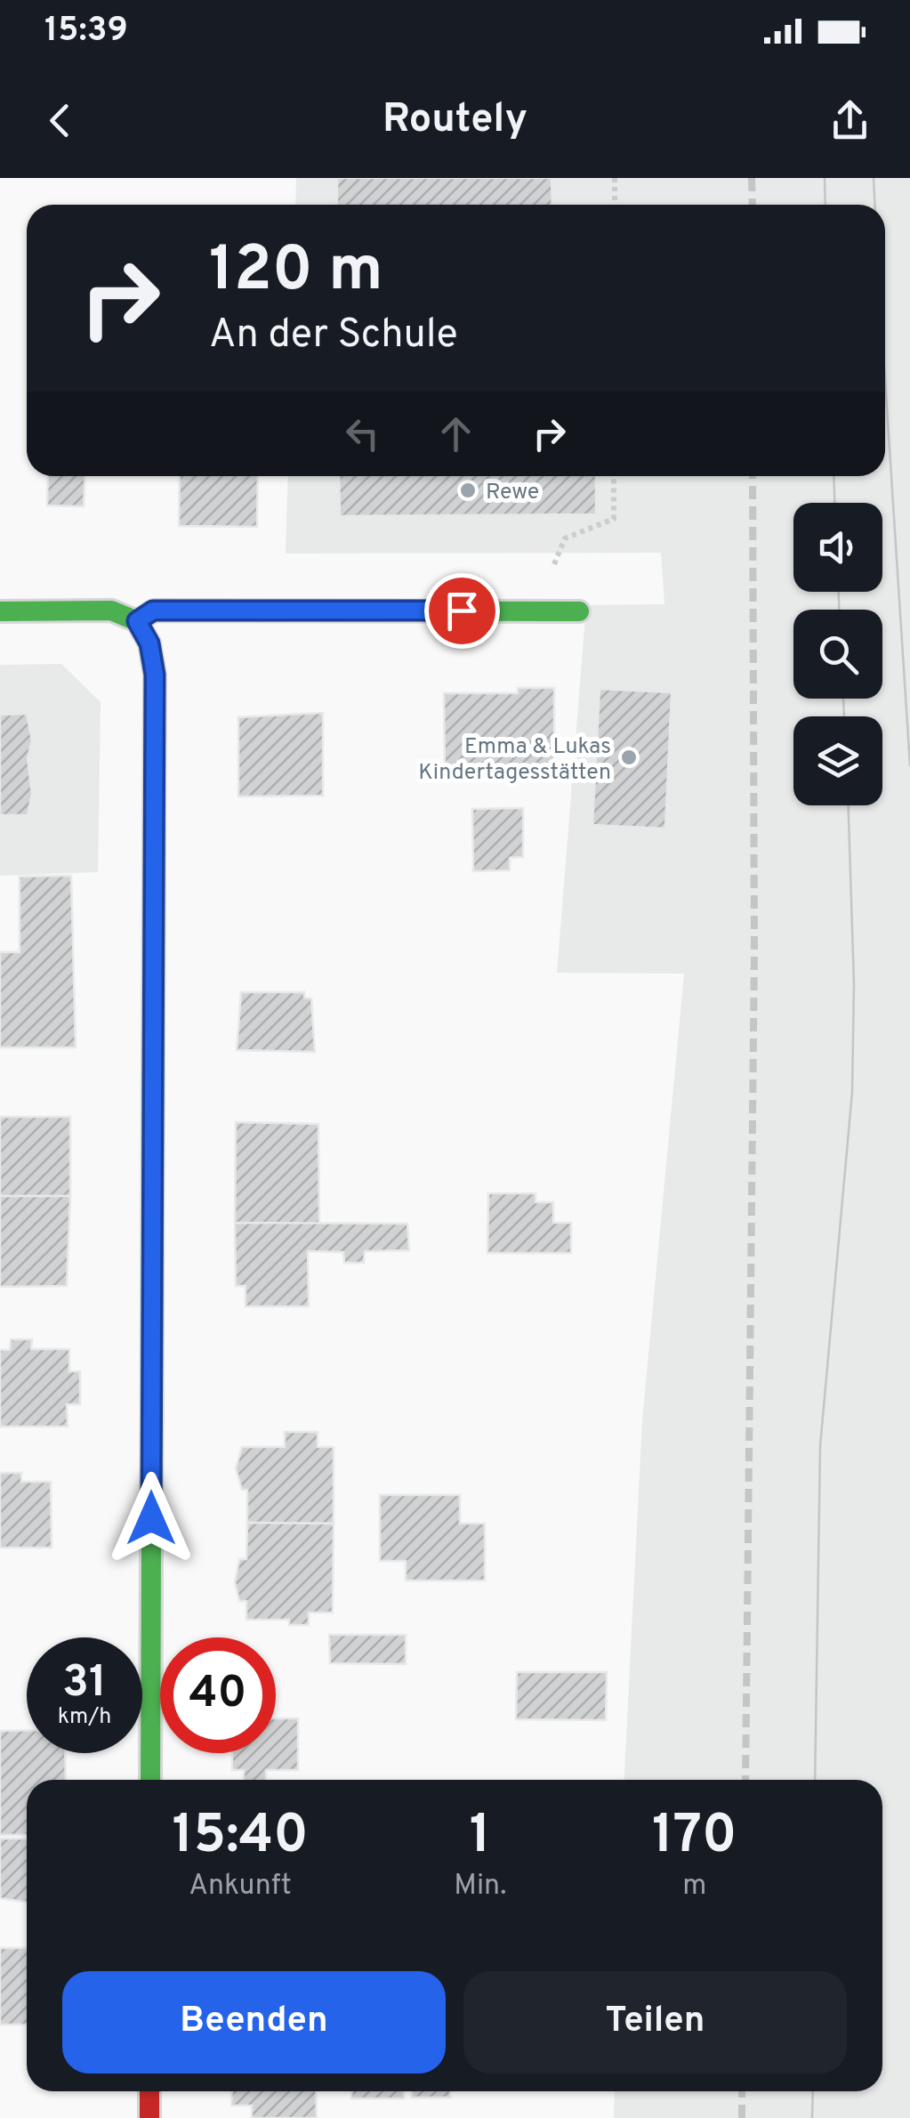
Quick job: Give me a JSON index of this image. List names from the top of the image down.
{
  "places": ["Rewe", "Emma & Lukas Kindertagesstätten"],
  "page": {
    "status": "15:39",
    "header": "Routely",
    "turn": ["120 m", "An der Schule"],
    "speed": "31 km/h",
    "limit": "40",
    "eta": [
      "15:40",
      "Ankunft",
      "1",
      "Min.",
      "170",
      "m"
    ],
    "buttons": ["Beenden", "Teilen"]
  }
}
